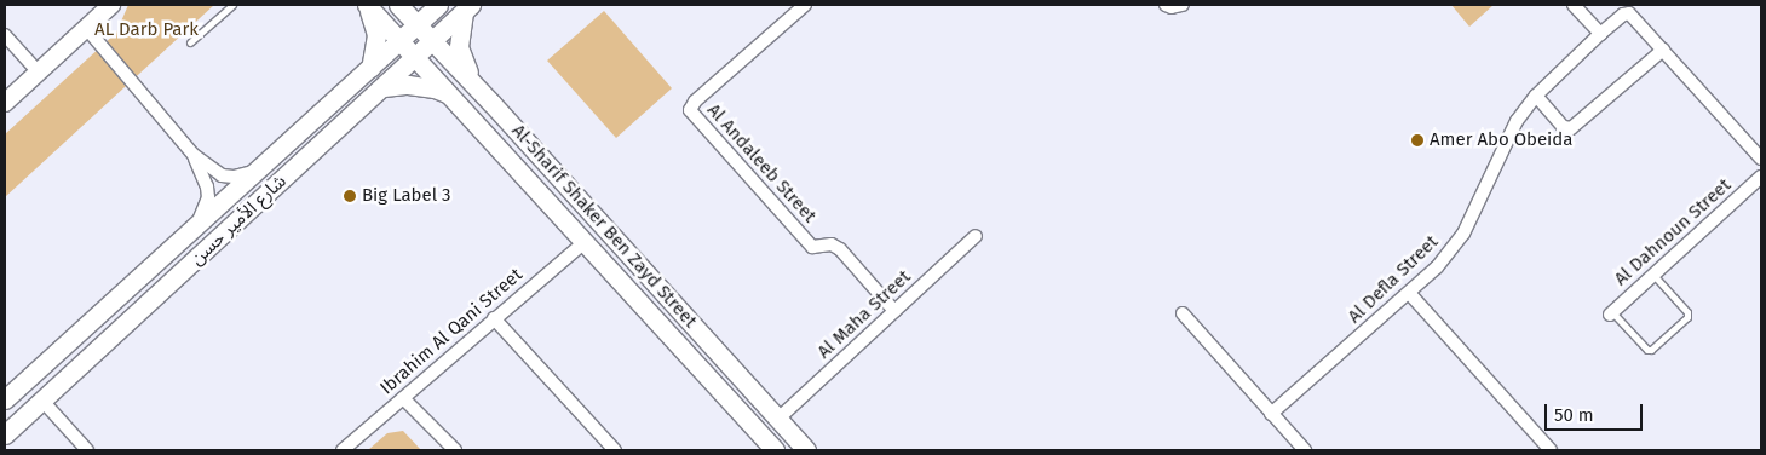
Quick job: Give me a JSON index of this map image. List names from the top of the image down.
{
  "streets": {
    "main road": ["شارع الأمير حسن", "Al-Sharif Shaker Ben Zayd Street"],
    "street": [
      "Al Andaleeb Street",
      "Al Dahnoun Street",
      "Al Defla Street",
      "Al Maha Street",
      "Ibrahim Al Qani Street"
    ]
  },
  "crossings": [
    ["Al Andaleeb Street", "Al Maha Street"],
    ["شارع الأمير حسن", "Al-Sharif Shaker Ben Zayd Street"],
    ["Al-Sharif Shaker Ben Zayd Street", "Al Maha Street"],
    ["Al-Sharif Shaker Ben Zayd Street", "Ibrahim Al Qani Street"]
  ],
  "parks": ["AL Darb Park"],
  "places": ["Amer Abo Obeida", "Big Label 3"],
  "scale_bar": "50 m"
}
